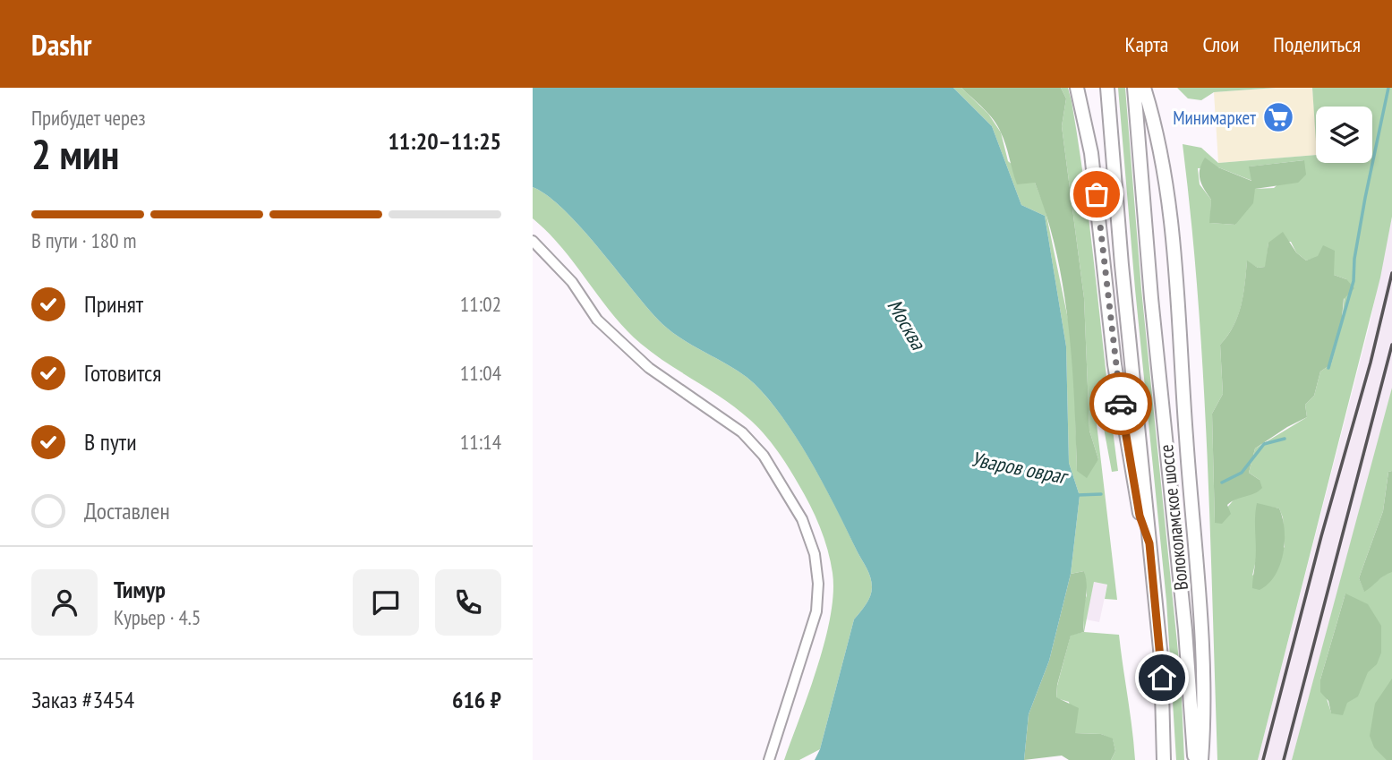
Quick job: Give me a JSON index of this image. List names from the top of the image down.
{
  "streets": {
    "main road": ["Волоколамское шоссе"]
  },
  "water": ["Москва", "Уваров овраг"],
  "places": {
    "supermarket": ["Минимаркет"]
  },
  "page": {
    "header": "Dashr",
    "nav": ["Карта", "Слои", "Поделиться"],
    "heading": ["2 мин", "Прибудет через", "11:20–11:25"],
    "panel": [
      "Тимур",
      "Курьер · 4.5",
      "Заказ #3454",
      "616 ₽"
    ],
    "bar": "В пути · 180 m",
    "list": [
      ["Принят", "11:02"],
      ["Готовится", "11:04"],
      ["В пути", "11:14"],
      "Доставлен"
    ]
  }
}
